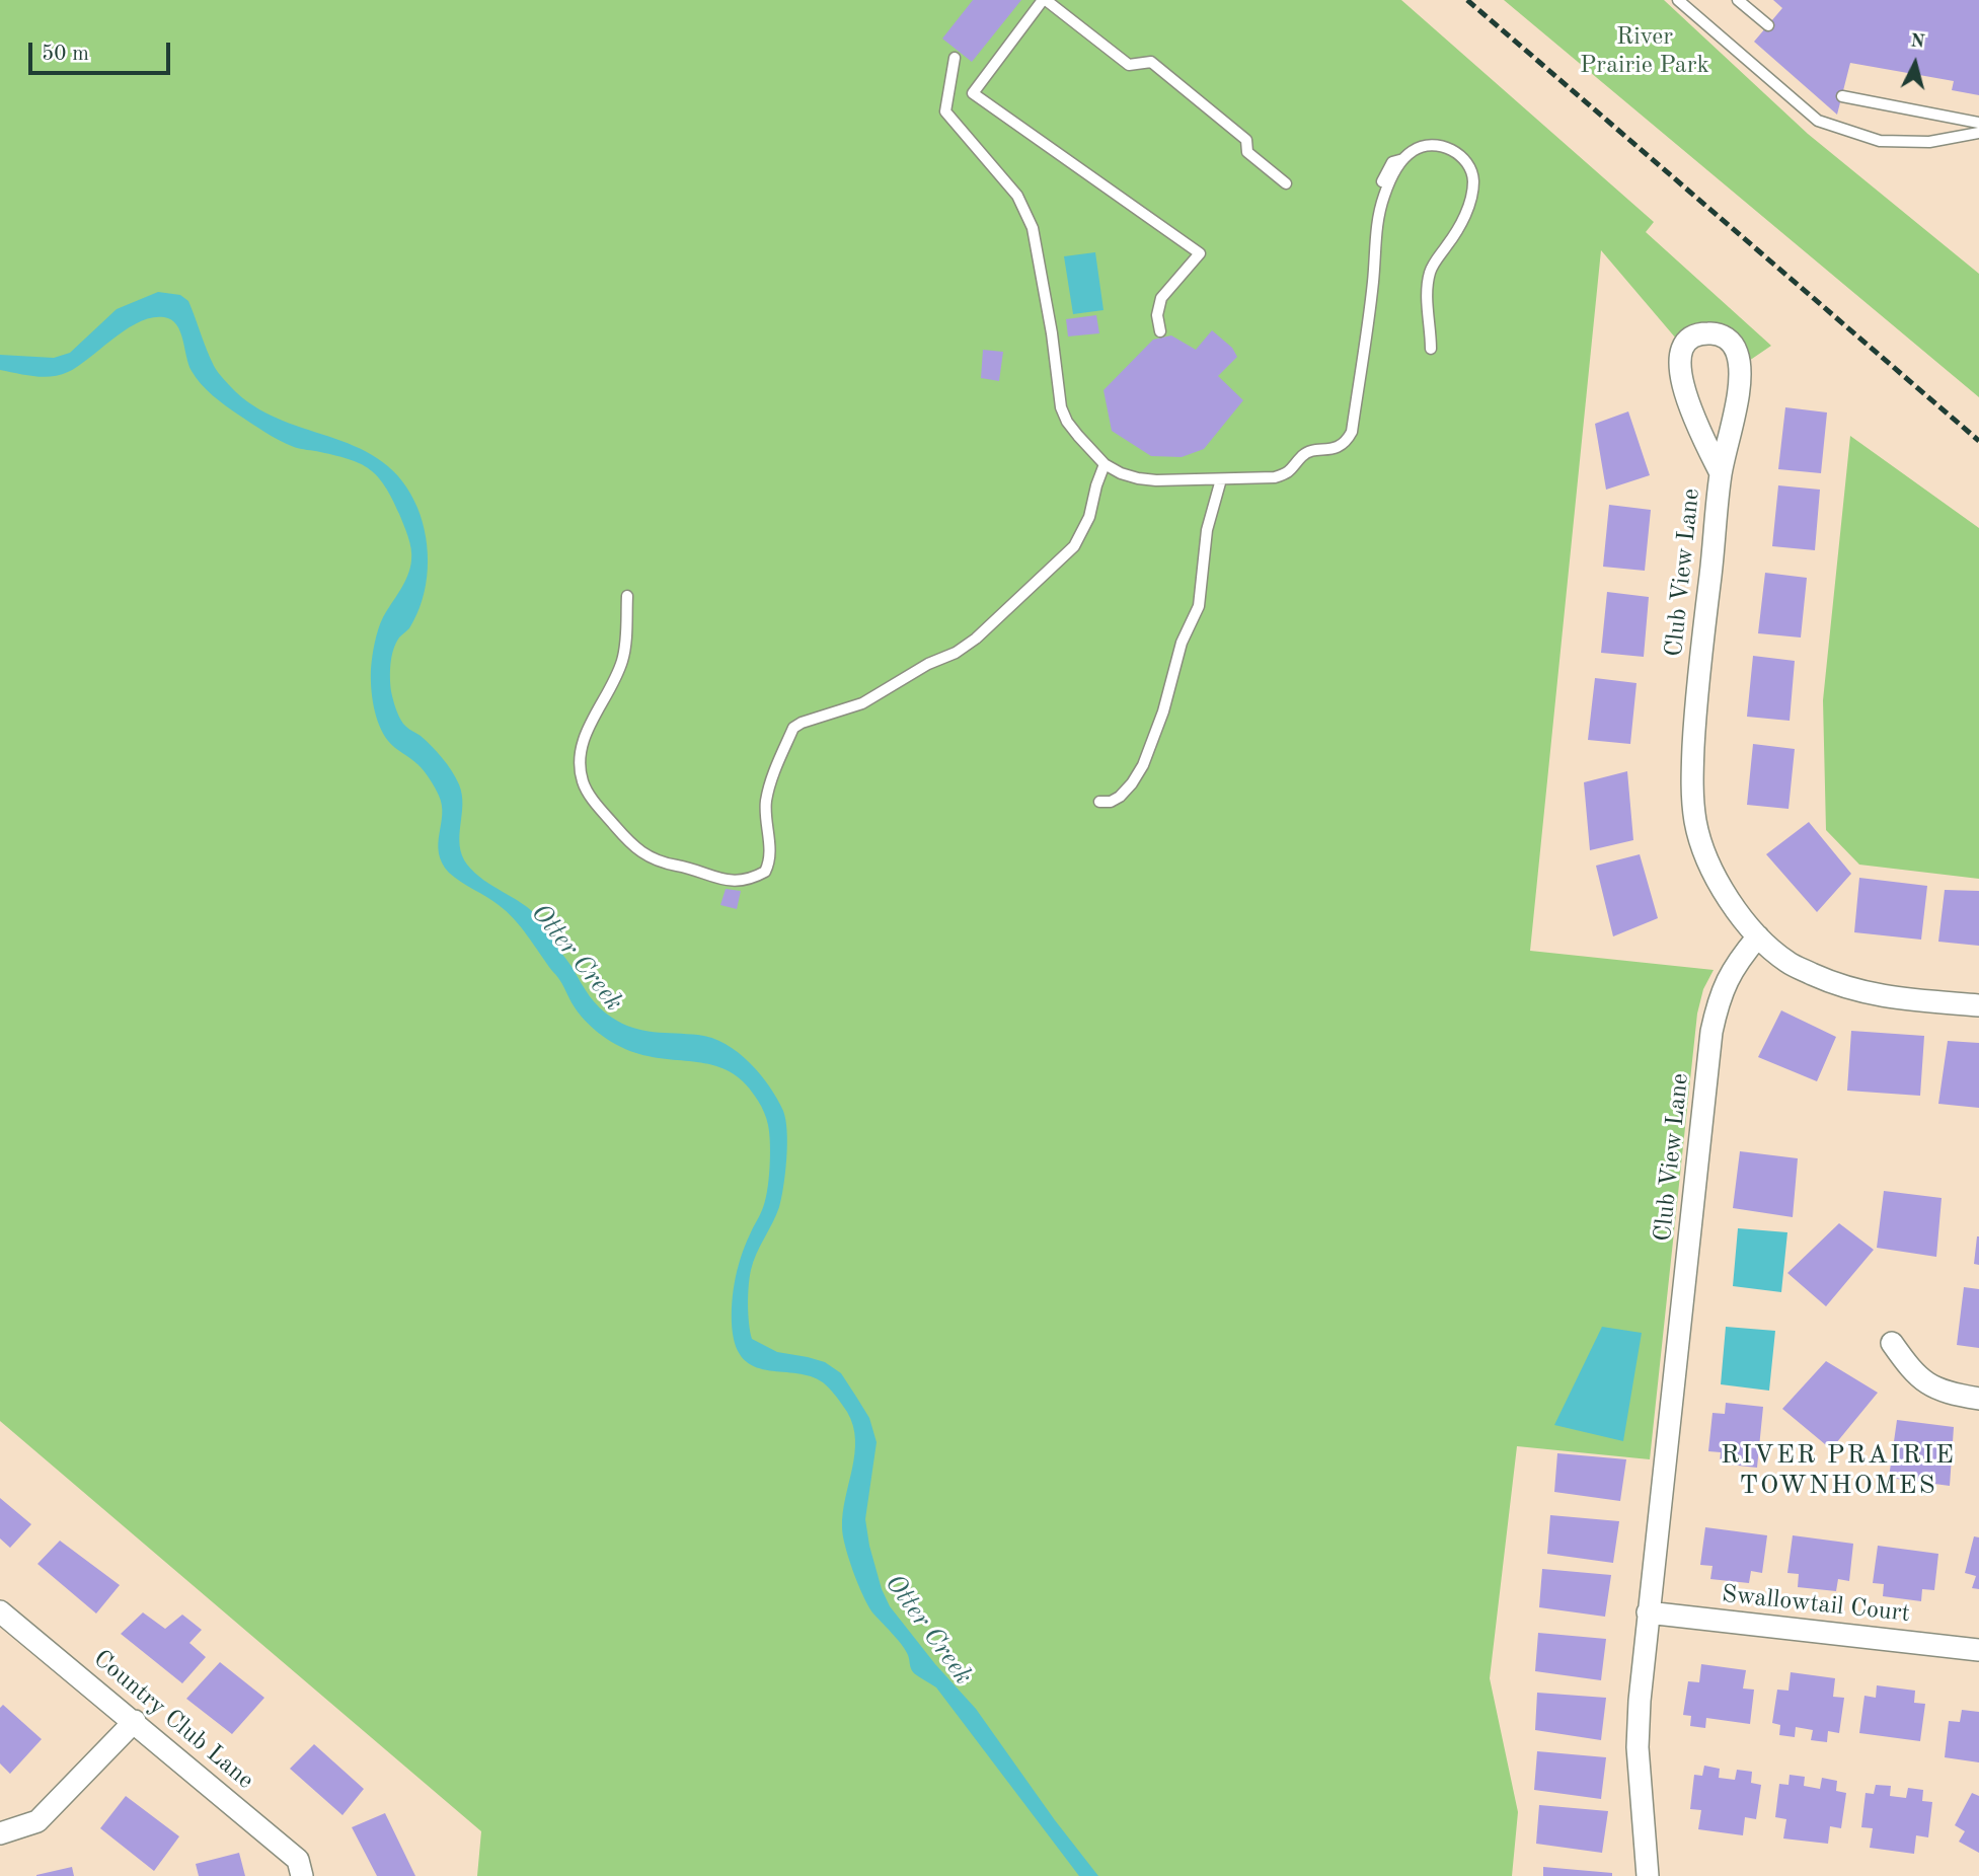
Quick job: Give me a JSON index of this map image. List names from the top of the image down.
{
  "streets": {
    "street": ["Club View Lane", "Swallowtail Court", "Country Club Lane"]
  },
  "crossings": [
    ["Club View Lane", "Swallowtail Court"]
  ],
  "districts": ["RIVER PRAIRIE TOWNHOMES"],
  "water": ["Otter Creek"],
  "parks": ["River Prairie Park"],
  "scale_bar": "50 m",
  "north": "top"
}
